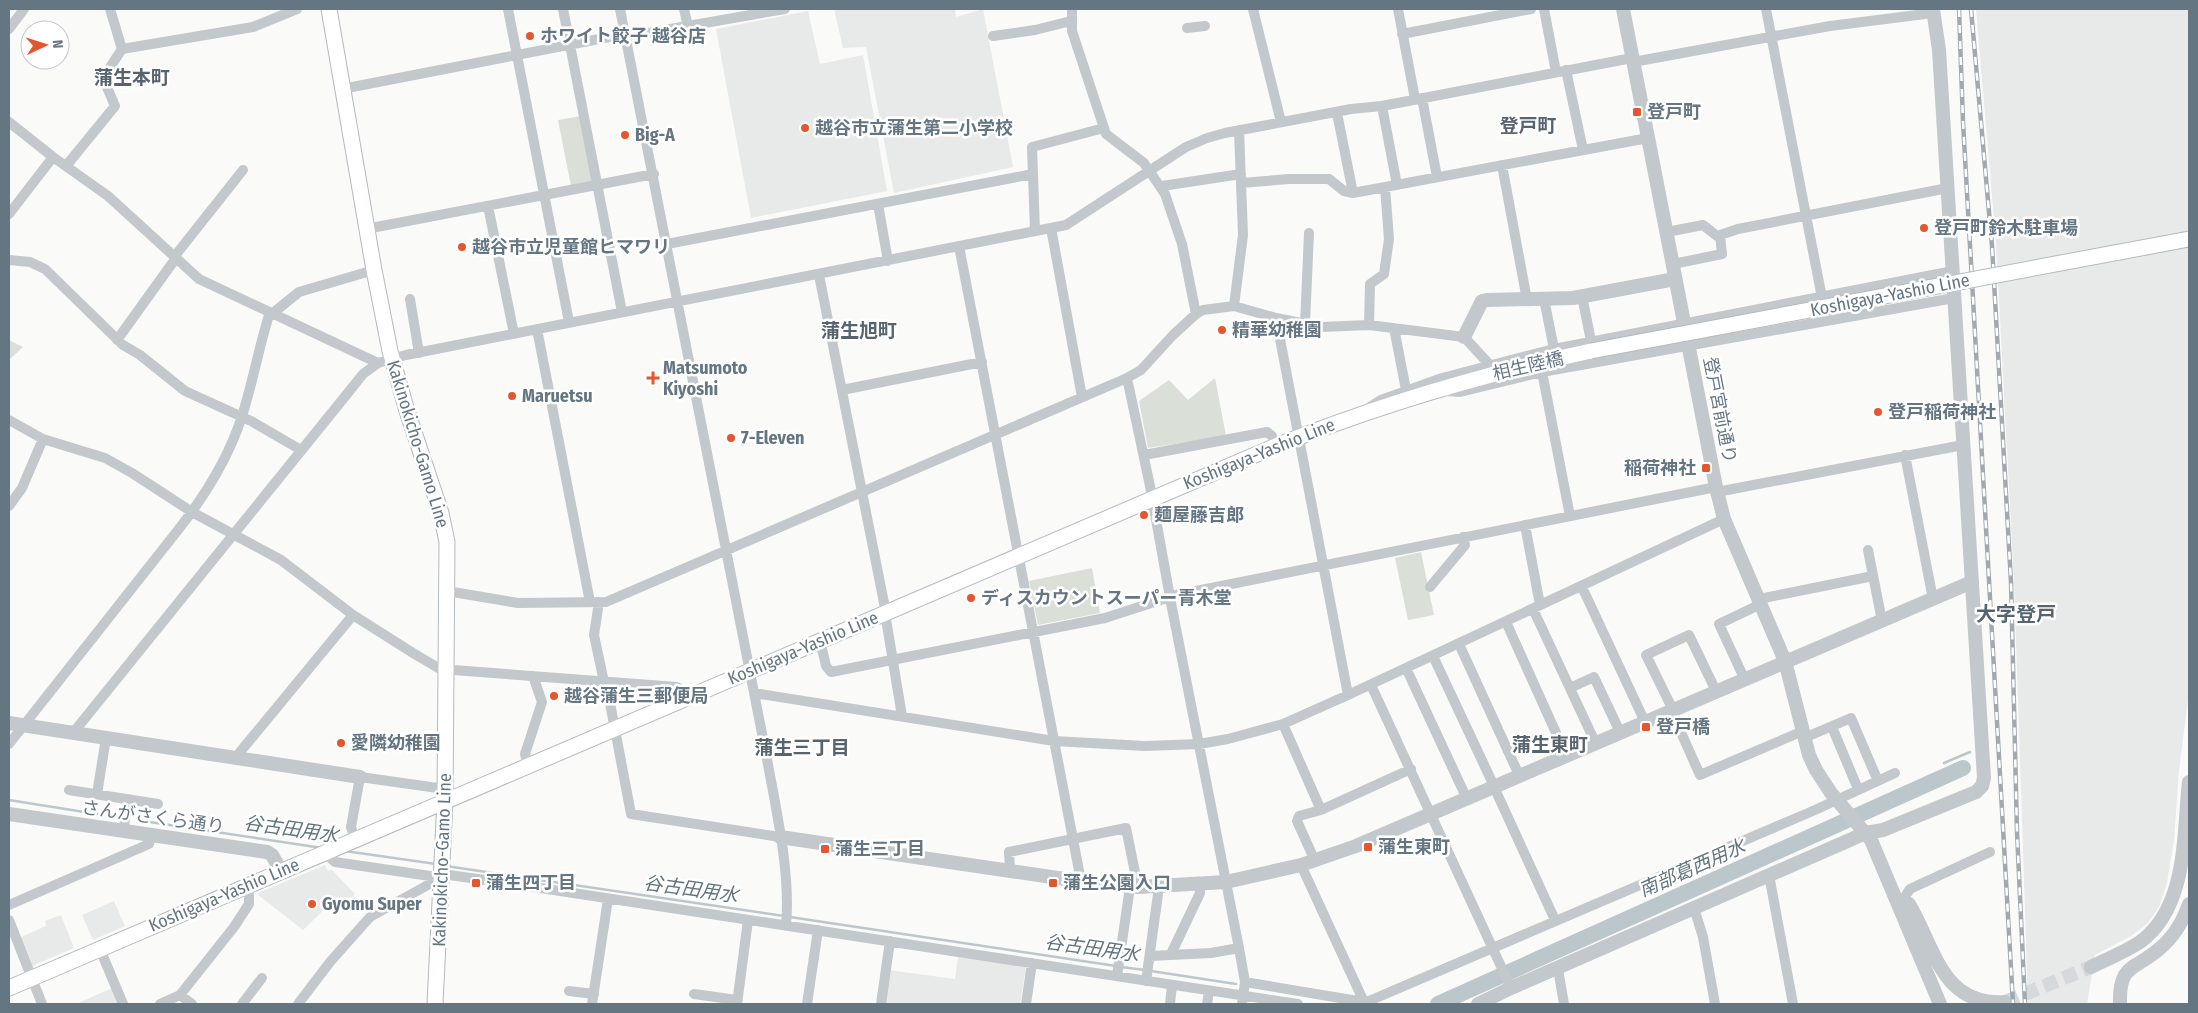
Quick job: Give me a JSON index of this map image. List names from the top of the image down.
{
  "streets": {
    "main road": ["Koshigaya-Yashio Line", "相生陸橋", "Kakinokicho-Gamo Line"],
    "street": ["登戸宮前通り", "さんがさくら通り"]
  },
  "crossings": [
    ["Koshigaya-Yashio Line", "相生陸橋"],
    ["Koshigaya-Yashio Line", "Kakinokicho-Gamo Line"],
    ["Koshigaya-Yashio Line", "さんがさくら通り"]
  ],
  "districts": [
    "蒲生本町",
    "登戸町",
    "蒲生旭町",
    "大字登戸",
    "蒲生東町",
    "蒲生三丁目"
  ],
  "water": ["谷古田用水", "南部葛西用水"],
  "places": {
    "other": [
      "ホワイト餃子 越谷店",
      "越谷市立蒲生第二小学校",
      "Big-A",
      "登戸町鈴木駐車場",
      "越谷市立児童館ヒマワリ",
      "精華幼稚園",
      "Maruetsu",
      "登戸稲荷神社",
      "7-Eleven",
      "麺屋藤吉郎",
      "ディスカウントスーパー青木堂",
      "越谷蒲生三郵便局",
      "愛隣幼稚園",
      "Gyomu Super"
    ],
    "transit": [
      "登戸町",
      "稲荷神社",
      "登戸橋",
      "蒲生東町",
      "蒲生三丁目",
      "蒲生四丁目",
      "蒲生公園入口"
    ],
    "health": ["Matsumoto Kiyoshi"]
  },
  "north": "right"
}
